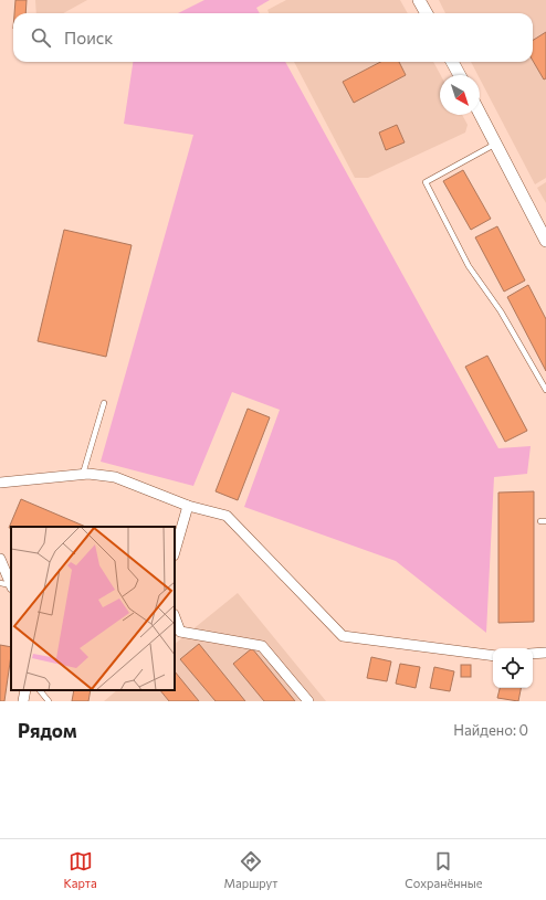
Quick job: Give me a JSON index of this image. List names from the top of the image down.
{
  "north": "bottom right",
  "page": {
    "search": "Поиск",
    "heading": ["Рядом", "Найдено: 0"],
    "nav": ["Карта", "Маршрут", "Сохранённые"]
  }
}
